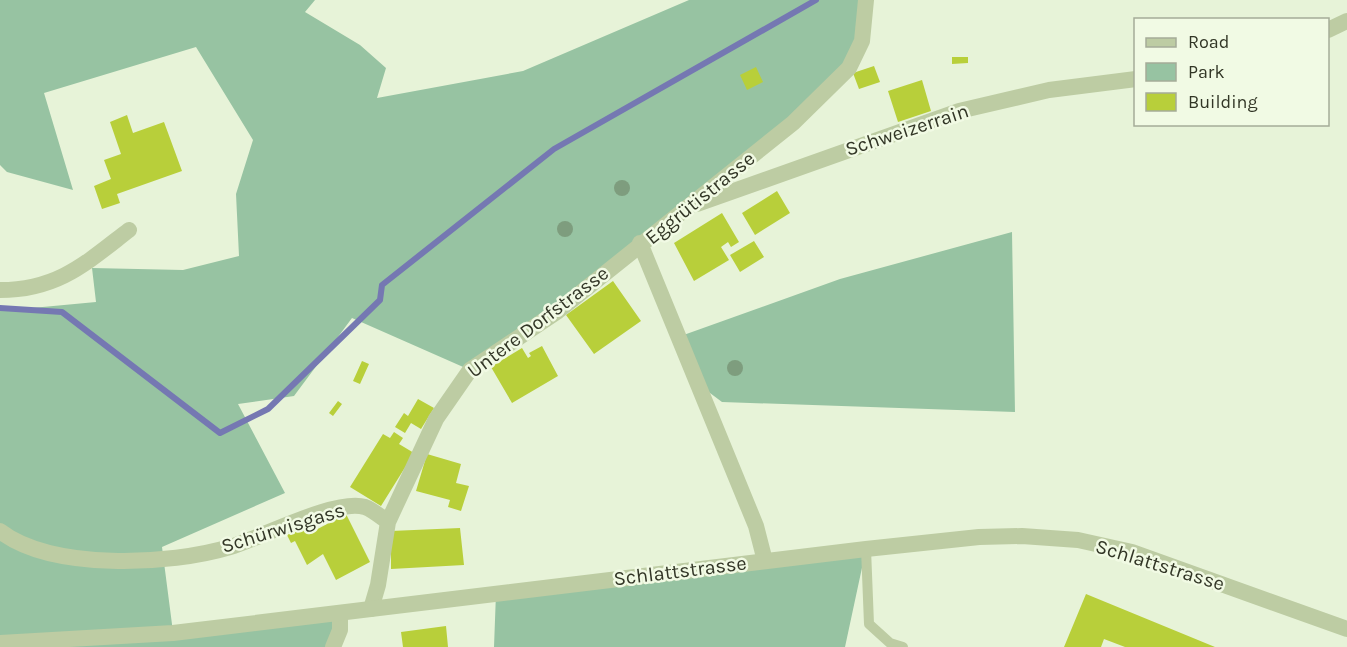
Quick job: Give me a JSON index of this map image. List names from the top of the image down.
{
  "streets": {
    "street": [
      "Schweizerrain",
      "Eggrütistrasse",
      "Untere Dorfstrasse",
      "Schürwisgass",
      "Schlattstrasse"
    ]
  },
  "crossings": [
    ["Schweizerrain", "Eggrütistrasse"],
    ["Eggrütistrasse", "Untere Dorfstrasse"],
    ["Eggrütistrasse", "Schlattstrasse"],
    ["Untere Dorfstrasse", "Schürwisgass"],
    ["Untere Dorfstrasse", "Schlattstrasse"]
  ],
  "legend": ["Road", "Park", "Building"]
}
